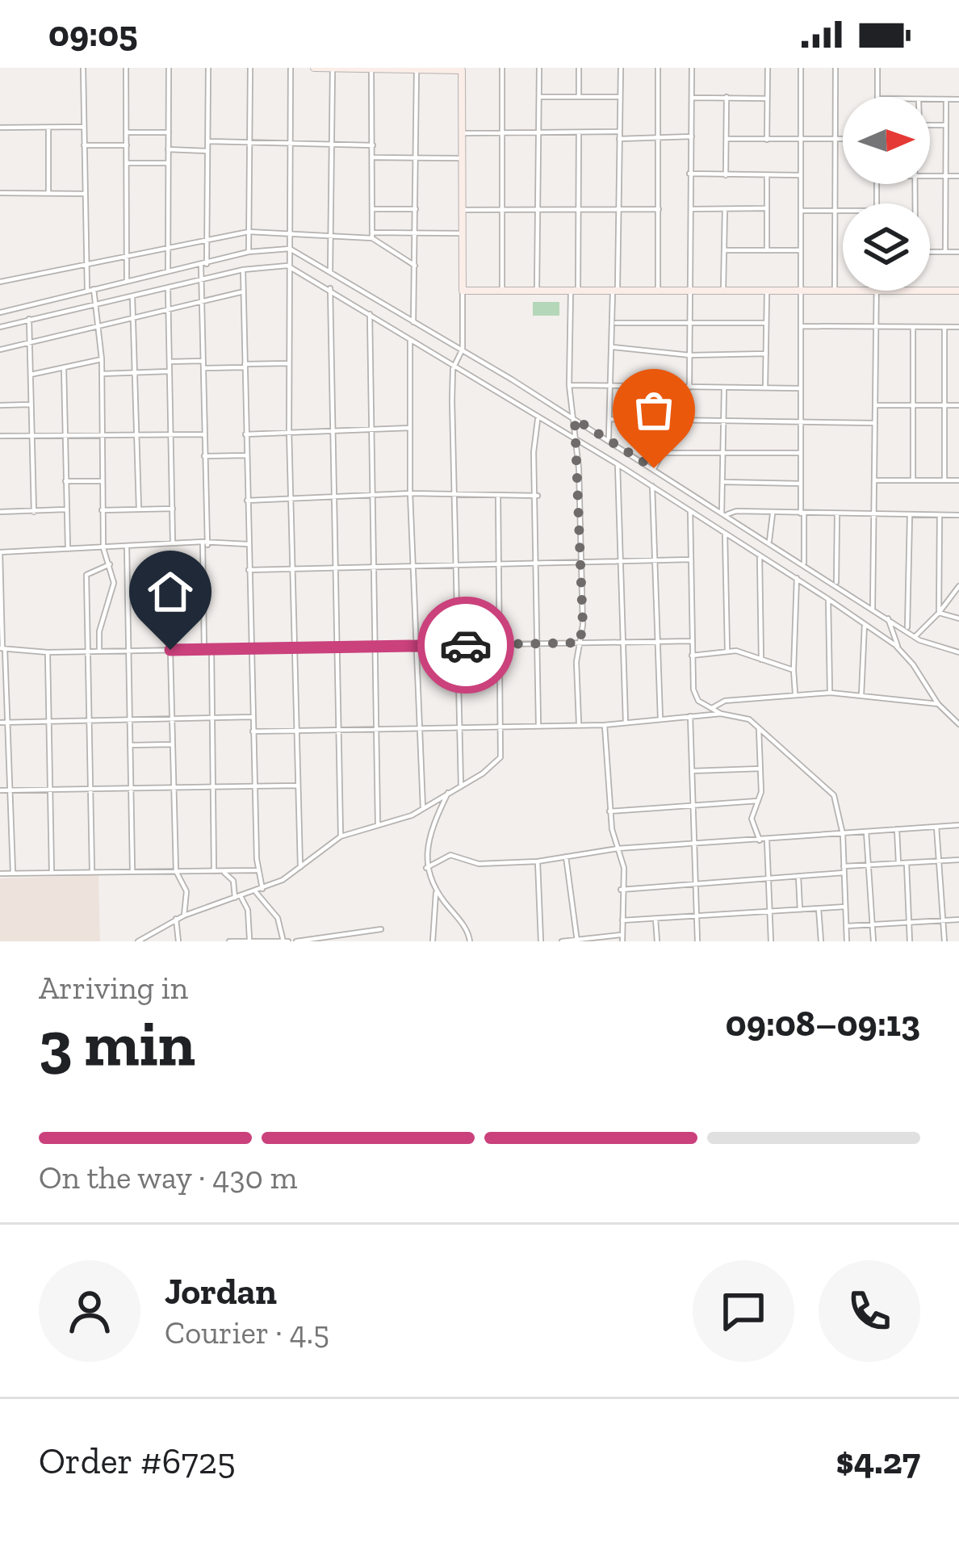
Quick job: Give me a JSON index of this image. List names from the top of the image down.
{
  "north": "right",
  "page": {
    "status": "09:05",
    "heading": ["3 min", "Arriving in", "09:08–09:13"],
    "panel": [
      "Jordan",
      "Courier · 4.5",
      "Order #6725",
      "$4.27"
    ],
    "bar": "On the way · 430 m"
  }
}
